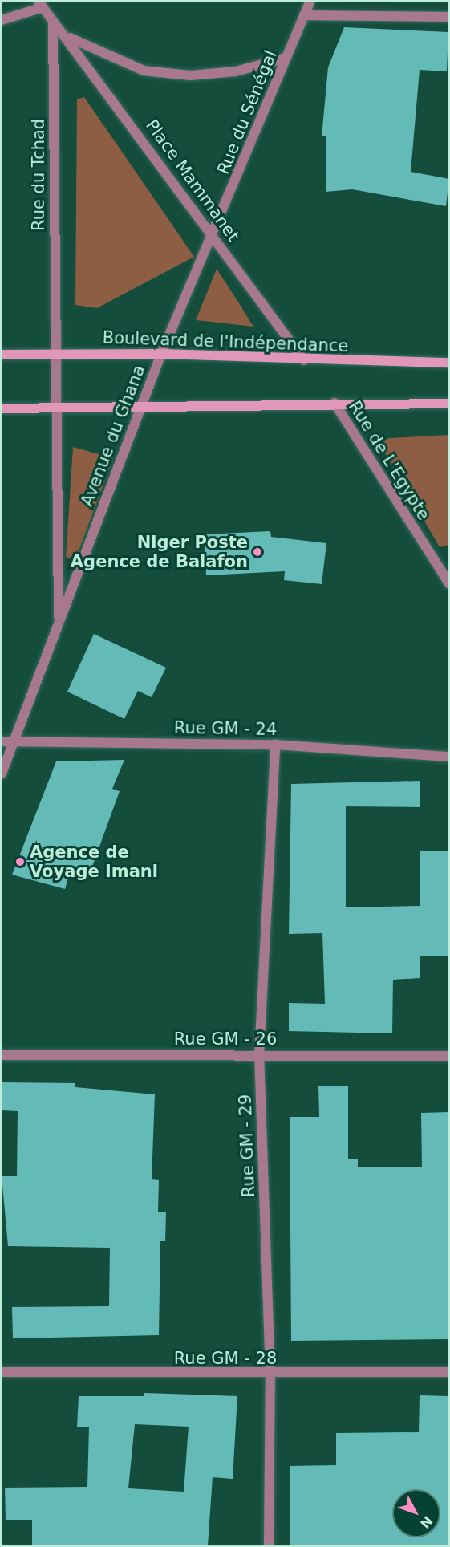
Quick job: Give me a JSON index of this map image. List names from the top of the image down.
{
  "streets": {
    "main road": ["Boulevard de l'Indépendance"],
    "street": [
      "Rue du Sénégal",
      "Rue du Tchad",
      "Place Mammanet",
      "Avenue du Ghana",
      "Rue de L'Egypte",
      "Rue GM - 24",
      "Rue GM - 26",
      "Rue GM - 29",
      "Rue GM - 28"
    ]
  },
  "crossings": [
    ["Rue du Sénégal", "Place Mammanet"],
    ["Rue du Sénégal", "Avenue du Ghana"],
    ["Rue du Tchad", "Place Mammanet"],
    ["Rue du Tchad", "Boulevard de l'Indépendance"],
    ["Rue du Tchad", "Avenue du Ghana"],
    ["Place Mammanet", "Boulevard de l'Indépendance"],
    ["Place Mammanet", "Avenue du Ghana"],
    ["Boulevard de l'Indépendance", "Avenue du Ghana"],
    ["Avenue du Ghana", "Rue GM - 24"],
    ["Rue GM - 24", "Rue GM - 29"],
    ["Rue GM - 26", "Rue GM - 29"],
    ["Rue GM - 29", "Rue GM - 28"]
  ],
  "places": ["Niger Poste Agence de Balafon", "Agence de Voyage Imani"],
  "north": "bottom right"
}
